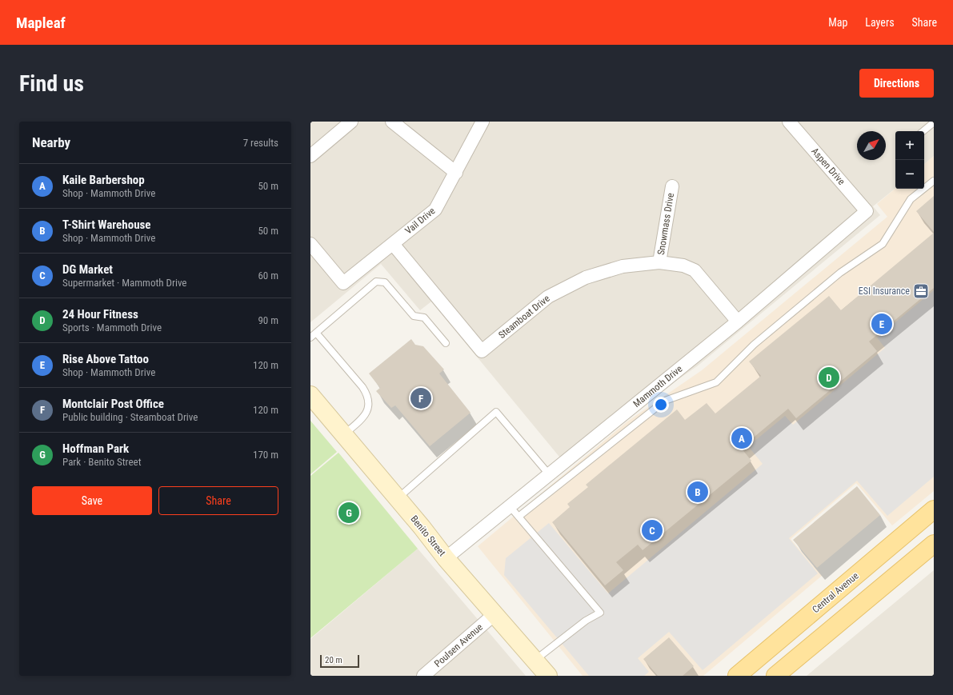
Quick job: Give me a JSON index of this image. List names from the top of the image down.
{
  "streets": {
    "main road": ["Central Avenue"],
    "street": [
      "Aspen Drive",
      "Vail Drive",
      "Snowmass Drive",
      "Steamboat Drive",
      "Mammoth Drive",
      "Benito Street",
      "Poulsen Avenue"
    ]
  },
  "crossings": [
    ["Aspen Drive", "Mammoth Drive"],
    ["Vail Drive", "Steamboat Drive"],
    ["Snowmass Drive", "Steamboat Drive"],
    ["Steamboat Drive", "Mammoth Drive"],
    ["Mammoth Drive", "Benito Street"],
    ["Benito Street", "Poulsen Avenue"]
  ],
  "places": {
    "office": ["ESI Insurance"]
  },
  "scale_bar": "20 m",
  "north": "top right",
  "page": {
    "header": "Mapleaf",
    "nav": ["Map", "Layers", "Share"],
    "buttons": [
      "Directions",
      ["Save", "Share"]
    ],
    "title": "Find us",
    "heading": ["Nearby", "7 results"],
    "map_buttons": ["+", "−"],
    "list": [
      {
        "mark": "A",
        "name": "Kaile Barbershop",
        "note": "Shop · Mammoth Drive",
        "value": "50 m"
      },
      {
        "mark": "B",
        "name": "T-Shirt Warehouse",
        "note": "Shop · Mammoth Drive",
        "value": "50 m"
      },
      {
        "mark": "C",
        "name": "DG Market",
        "note": "Supermarket · Mammoth Drive",
        "value": "60 m"
      },
      {
        "mark": "D",
        "name": "24 Hour Fitness",
        "note": "Sports · Mammoth Drive",
        "value": "90 m"
      },
      {
        "mark": "E",
        "name": "Rise Above Tattoo",
        "note": "Shop · Mammoth Drive",
        "value": "120 m"
      },
      {
        "mark": "F",
        "name": "Montclair Post Office",
        "note": "Public building · Steamboat Drive",
        "value": "120 m"
      },
      {
        "mark": "G",
        "name": "Hoffman Park",
        "note": "Park · Benito Street",
        "value": "170 m"
      }
    ],
    "pins": [
      "E",
      "D",
      "F",
      "A",
      "B",
      "G",
      "C"
    ],
    "scale": "20 m"
  }
}
